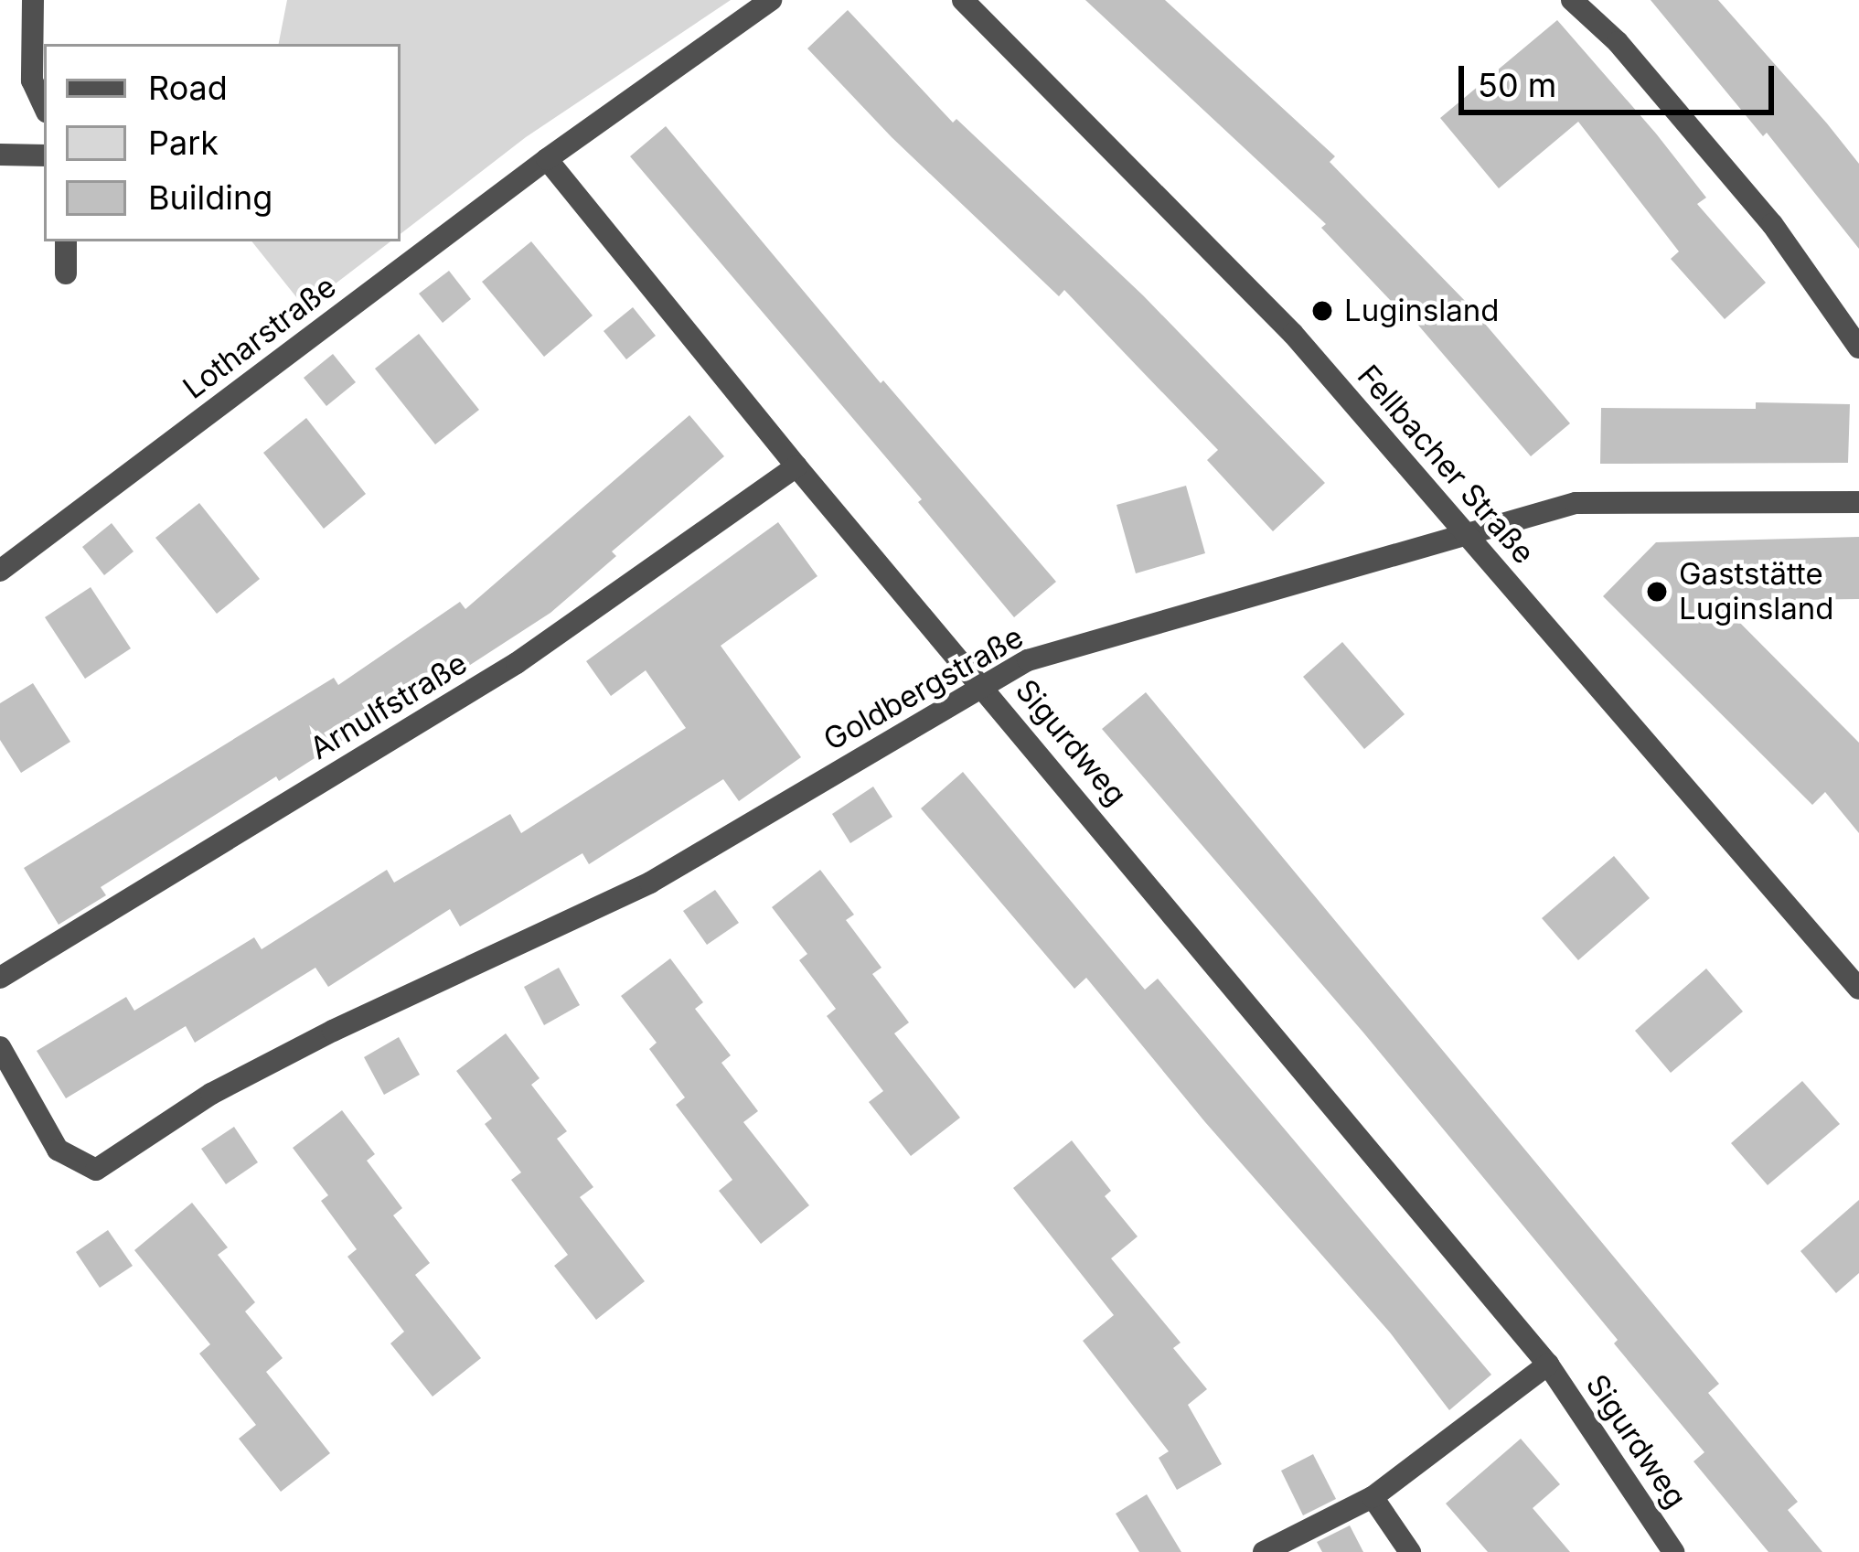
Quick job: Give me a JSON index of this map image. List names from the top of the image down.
{
  "streets": {
    "street": [
      "Lotharstraße",
      "Fellbacher Straße",
      "Goldbergstraße",
      "Arnulfstraße",
      "Sigurdweg"
    ]
  },
  "crossings": [
    ["Lotharstraße", "Sigurdweg"],
    ["Fellbacher Straße", "Goldbergstraße"],
    ["Goldbergstraße", "Sigurdweg"],
    ["Arnulfstraße", "Sigurdweg"]
  ],
  "places": ["Luginsland", "Gaststätte Luginsland"],
  "legend": ["Road", "Park", "Building"],
  "scale_bar": "50 m"
}
